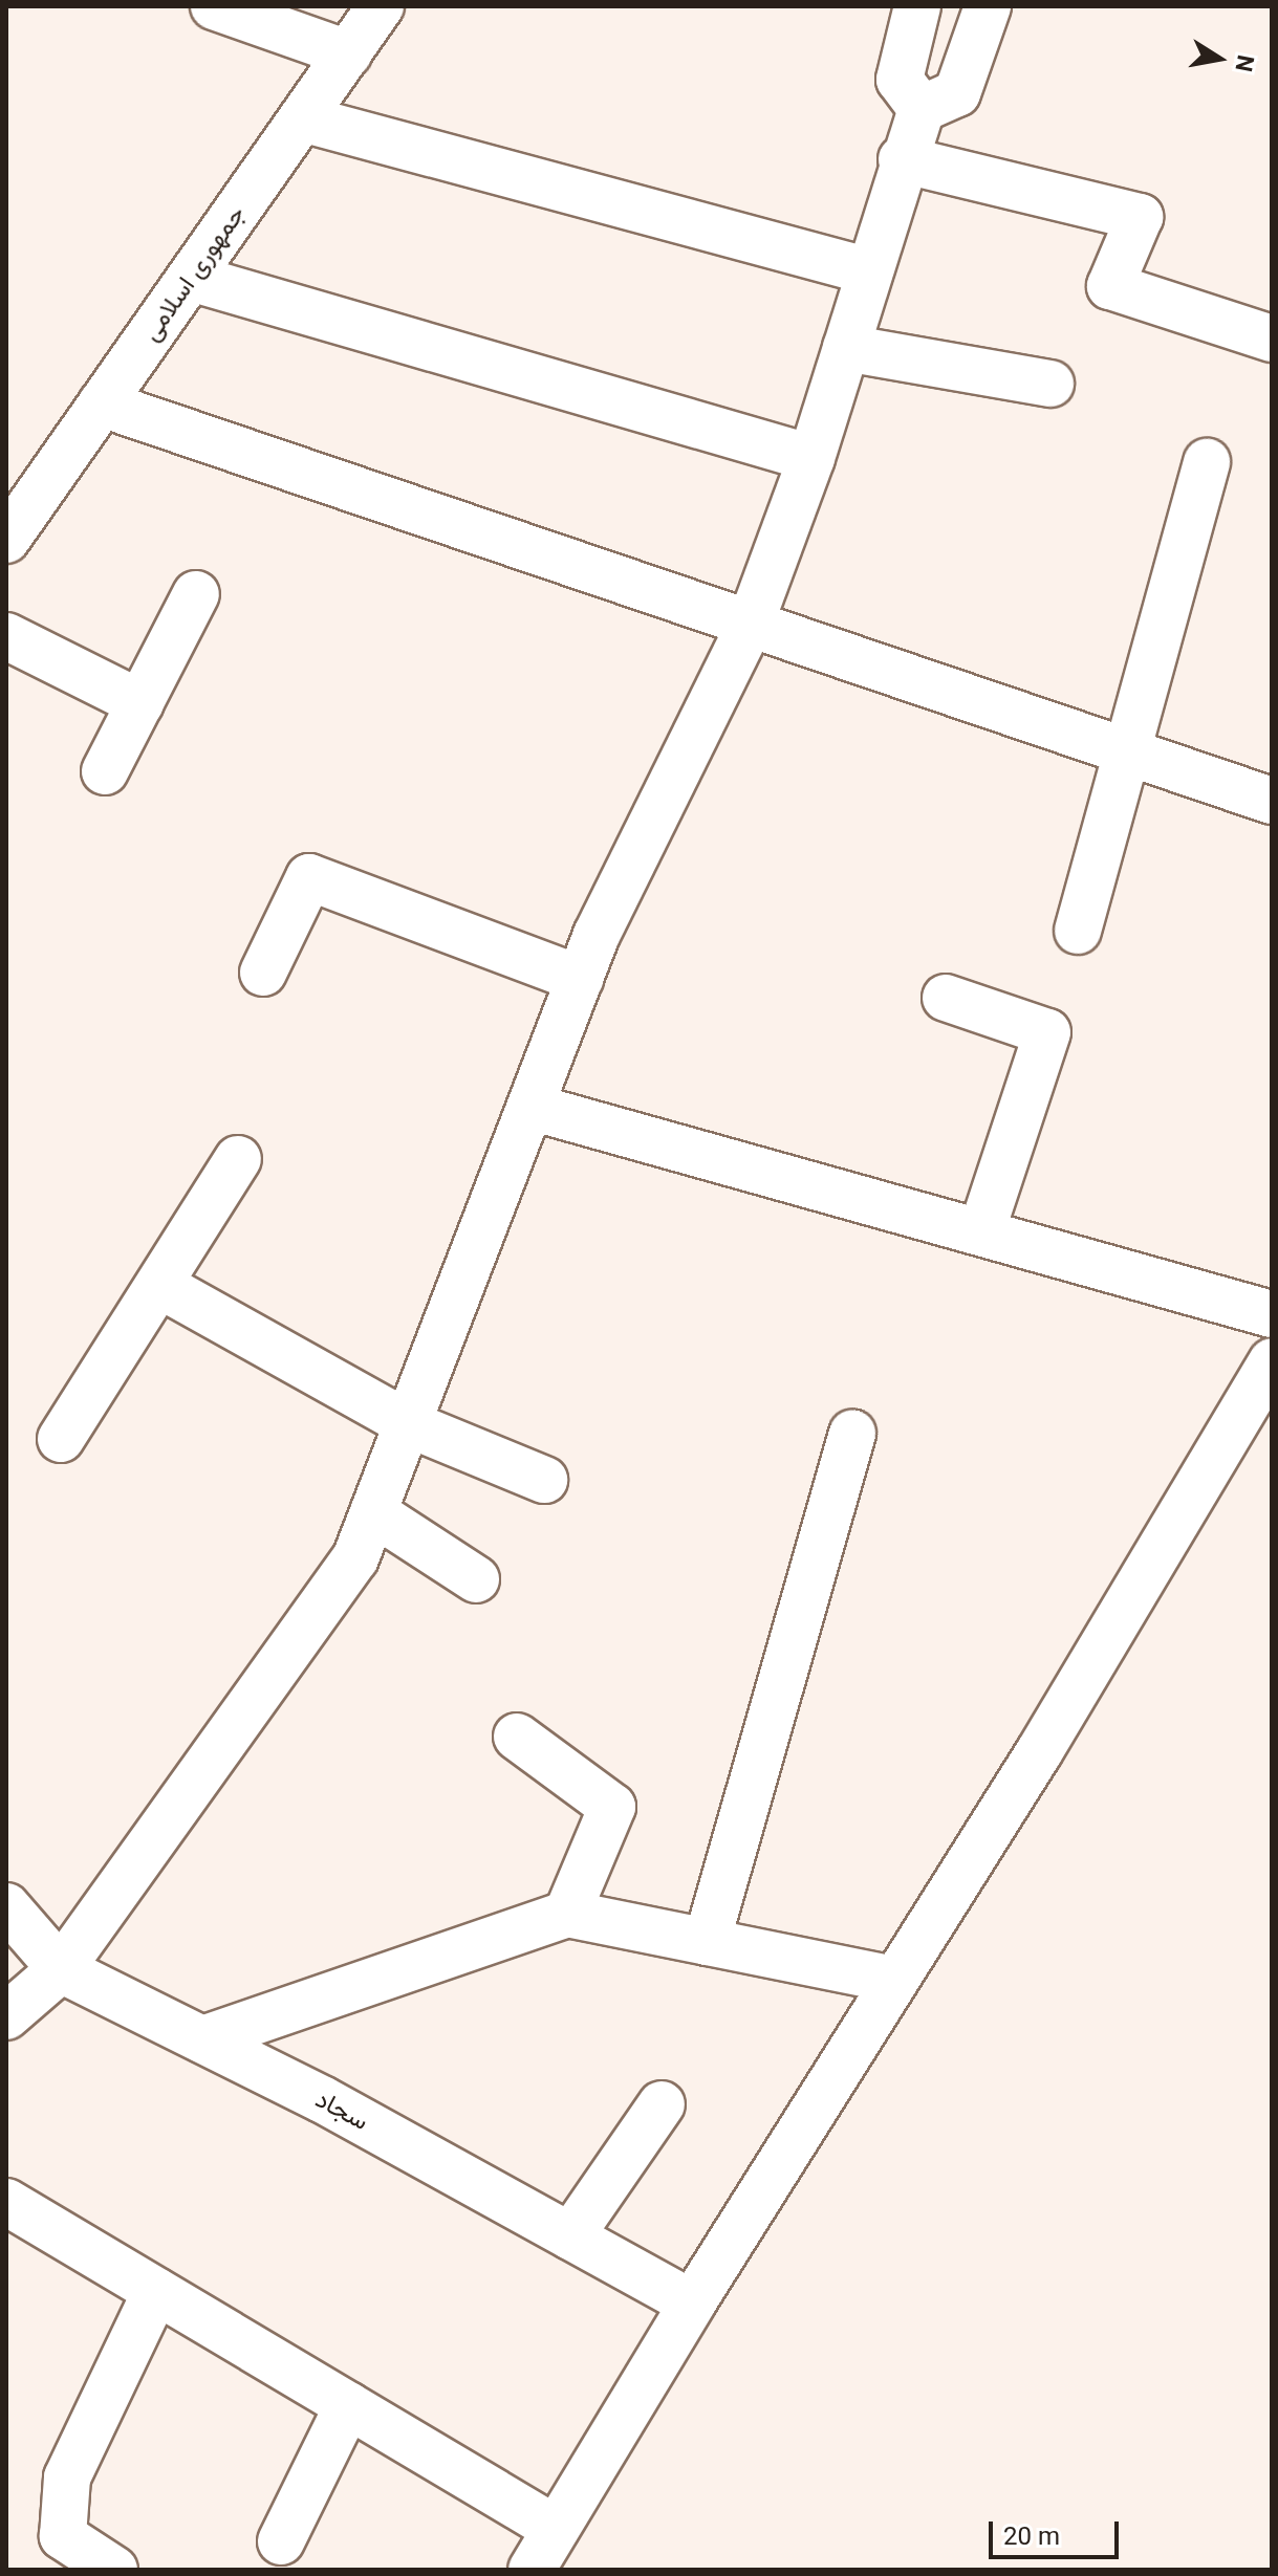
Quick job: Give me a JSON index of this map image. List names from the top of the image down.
{
  "streets": {
    "street": ["جمهوری اسلامی", "سجاد"]
  },
  "scale_bar": "20 m",
  "north": "right"
}
